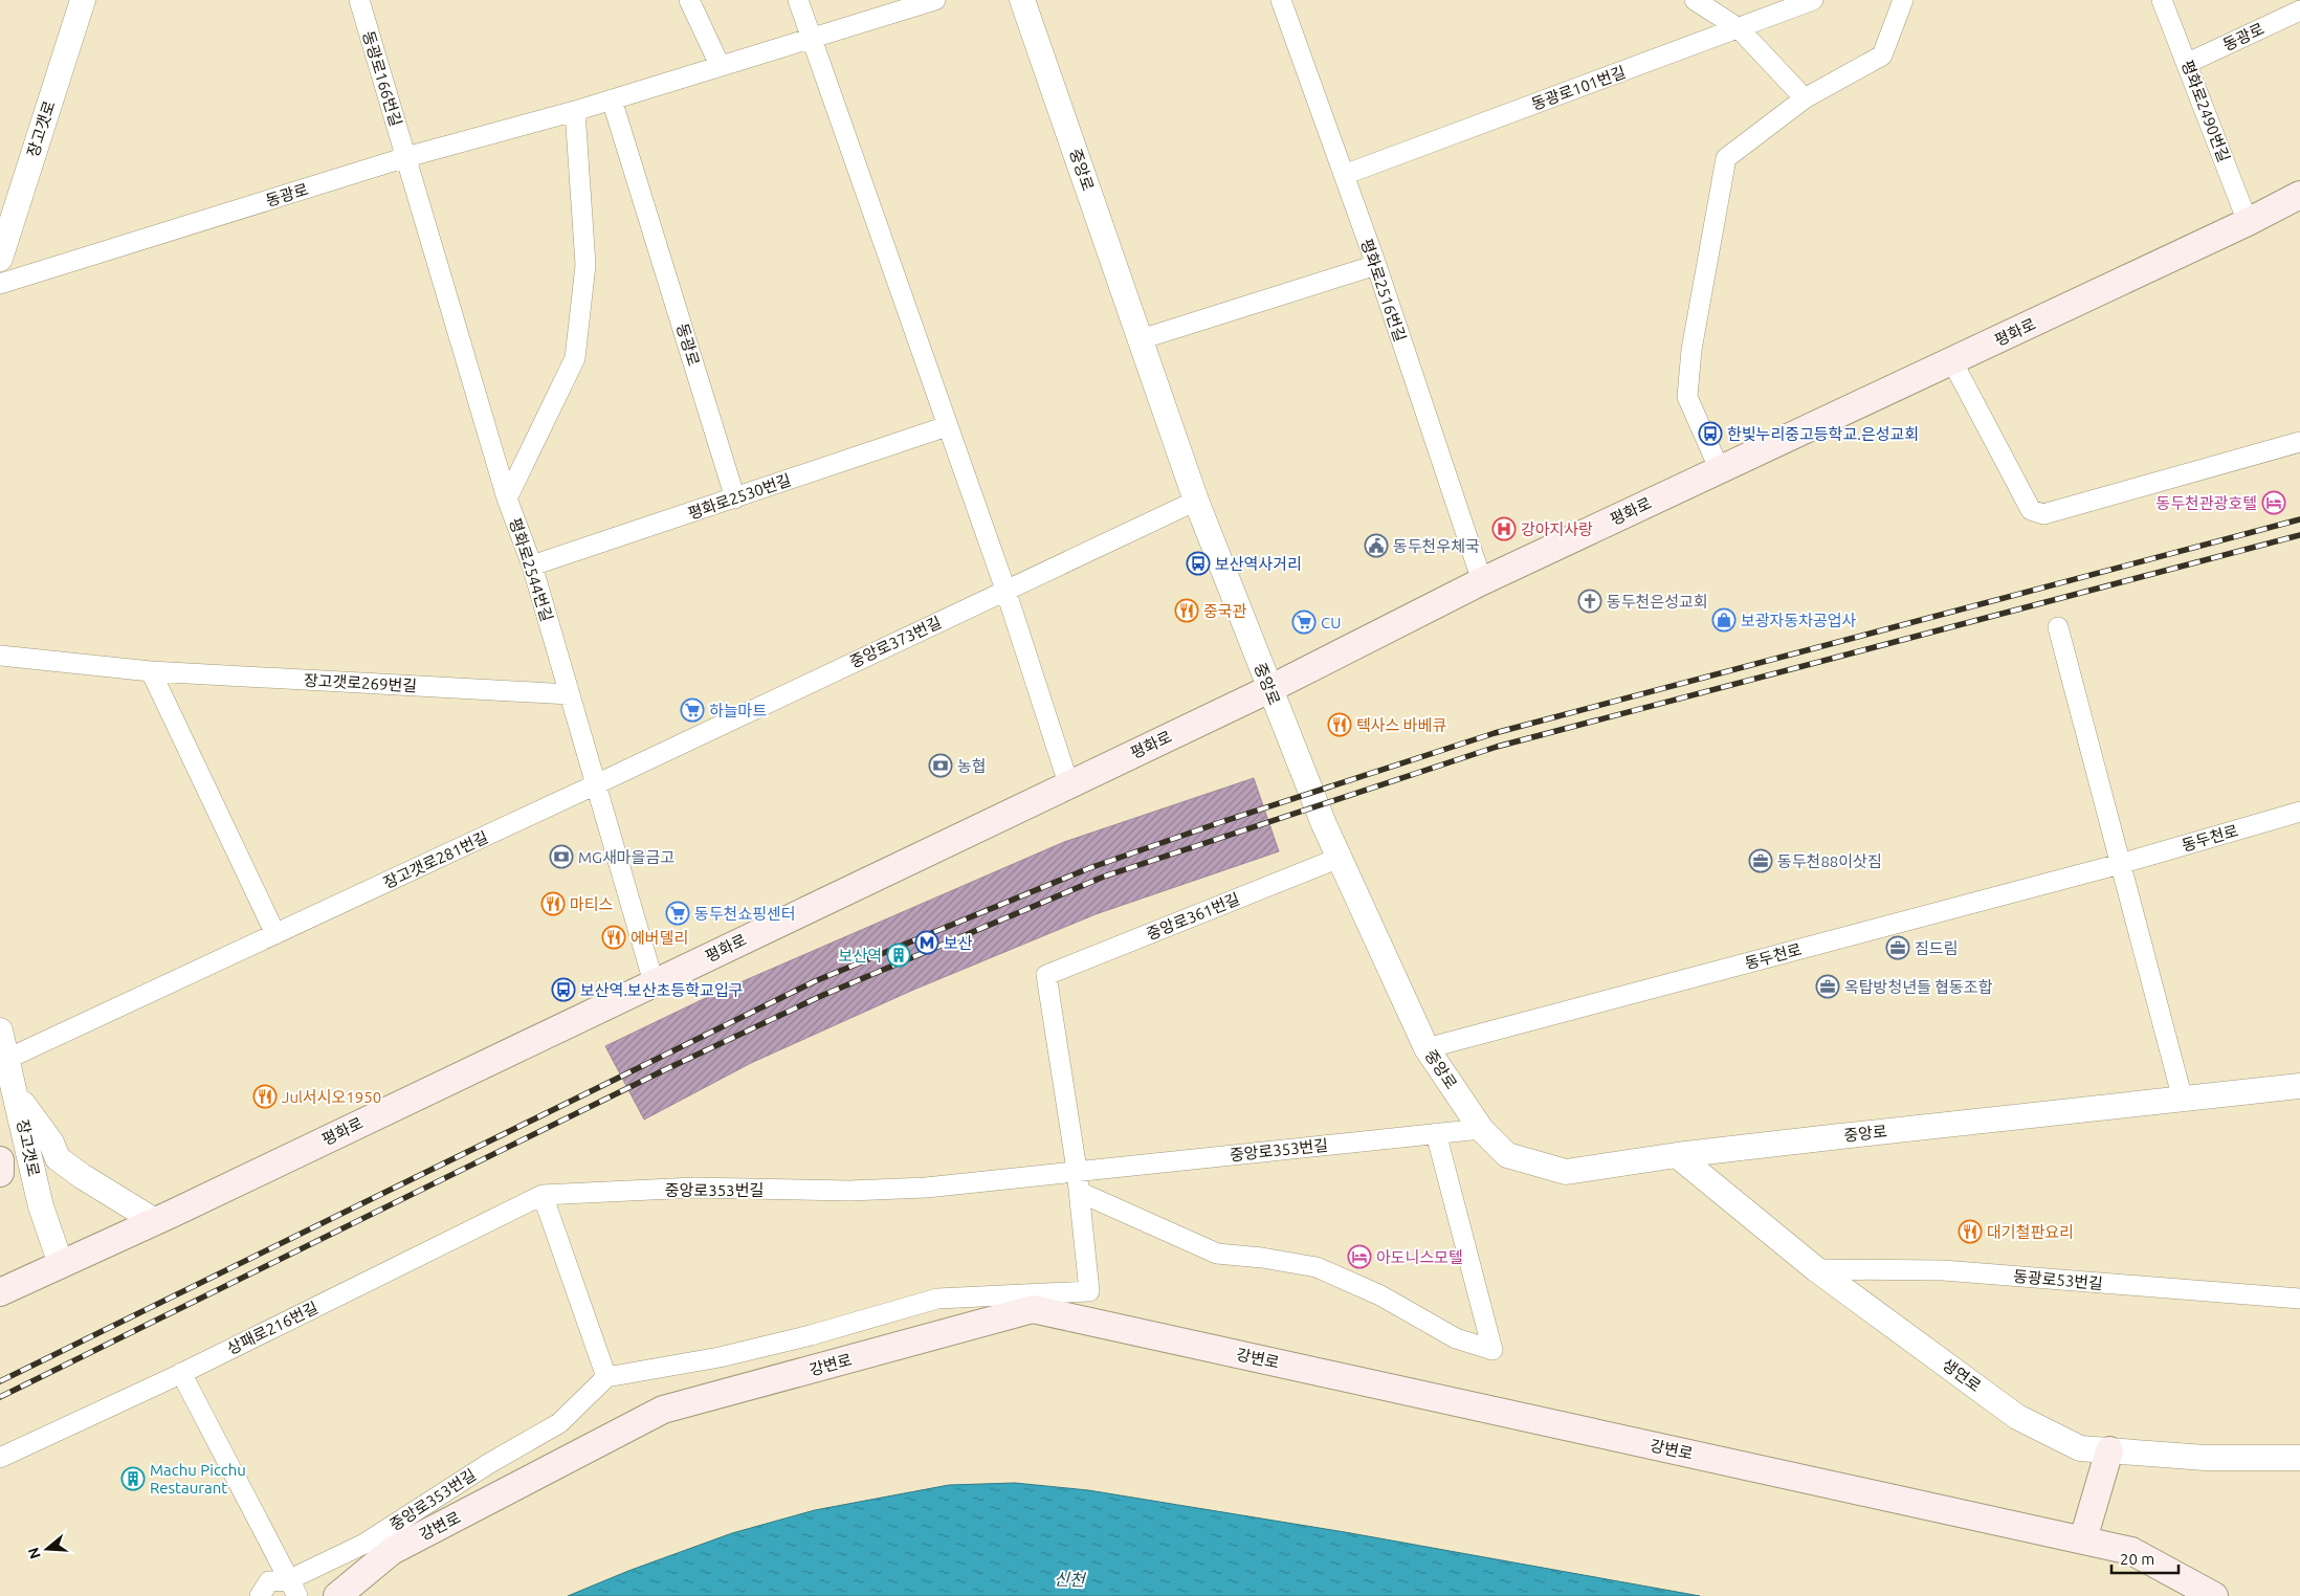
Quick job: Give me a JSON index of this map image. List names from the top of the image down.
{
  "streets": {
    "main road": ["평화로", "강변로"],
    "street": [
      "동광로",
      "동광로166번길",
      "동광로101번길",
      "평화로2490번길",
      "장고갯로",
      "중앙로",
      "평화로2516번길",
      "평화로2530번길",
      "평화로2544번길",
      "중앙로373번길",
      "장고갯로269번길",
      "동두천로",
      "장고갯로281번길",
      "중앙로361번길",
      "중앙로353번길",
      "동광로53번길",
      "상패로216번길",
      "생연로"
    ]
  },
  "crossings": [
    ["동광로", "동광로166번길"],
    ["동광로", "평화로2490번길"],
    ["동광로", "평화로2530번길"],
    ["동광로", "평화로2544번길"],
    ["동광로166번길", "평화로2544번길"],
    ["동광로101번길", "평화로2516번길"],
    ["평화로2490번길", "평화로"],
    ["장고갯로", "평화로"],
    ["장고갯로", "장고갯로281번길"],
    ["중앙로", "평화로"],
    ["중앙로", "중앙로373번길"],
    ["중앙로", "동두천로"],
    ["중앙로", "중앙로361번길"],
    ["중앙로", "중앙로353번길"],
    ["중앙로", "생연로"],
    ["평화로2516번길", "평화로"],
    ["평화로", "평화로2544번길"],
    ["평화로2530번길", "평화로2544번길"],
    ["평화로2544번길", "중앙로373번길"],
    ["평화로2544번길", "장고갯로269번길"],
    ["평화로2544번길", "장고갯로281번길"],
    ["중앙로373번길", "장고갯로281번길"],
    ["중앙로361번길", "중앙로353번길"],
    ["중앙로353번길", "상패로216번길"],
    ["동광로53번길", "생연로"]
  ],
  "water": ["신천"],
  "places": {
    "bus stop": ["한빛누리중고등학교.은성교회", "보산역사거리", "보산역.보산초등학교입구"],
    "hotel": ["동두천관광호텔", "아도니스모텔"],
    "hospital": ["강아지사랑"],
    "public building": ["동두천우체국"],
    "church": ["동두천은성교회"],
    "restaurant": [
      "중국관",
      "텍사스 바베큐",
      "마티스",
      "에버델리",
      "Jul서시오1950",
      "대기철판요리"
    ],
    "shop": ["보광자동차공업사"],
    "supermarket": ["CU", "하늘마트", "동두천쇼핑센터"],
    "bank": ["농협", "MG새마을금고"],
    "office": ["동두천88이삿짐", "짐드림", "옥탑방청년들 협동조합"],
    "metro station": ["보산"],
    "building": ["보산역", "Machu Picchu Restaurant"]
  },
  "scale_bar": "20 m",
  "north": "left"
}
